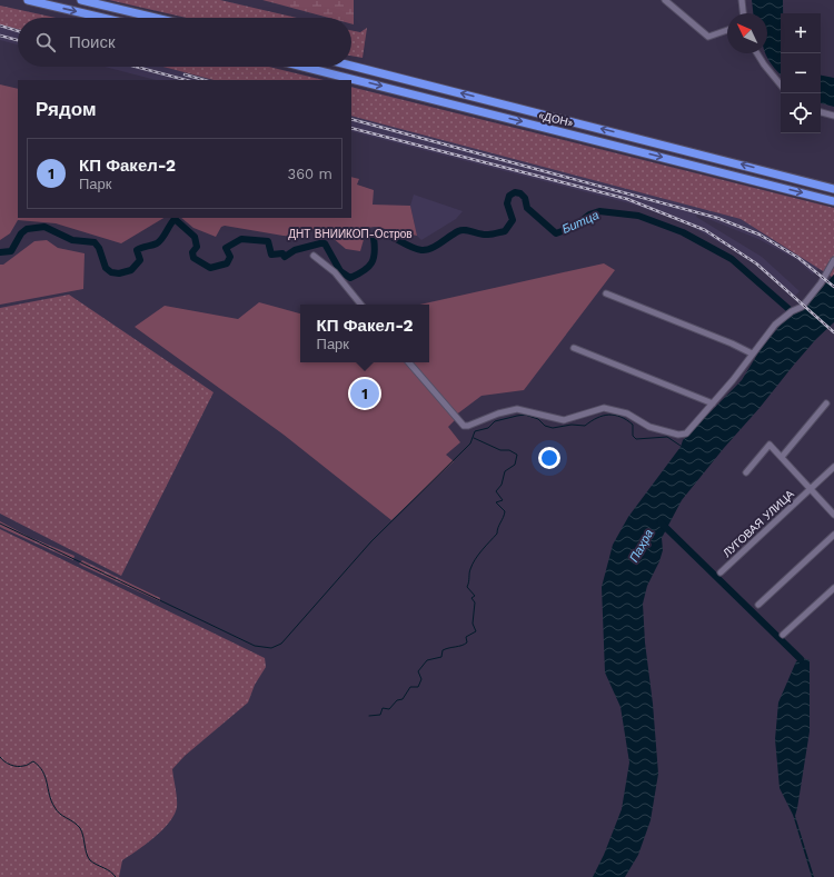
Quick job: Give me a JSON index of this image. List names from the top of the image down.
{
  "streets": {
    "highway": ["«ДОН»"],
    "street": ["ЛУГОВАЯ УЛИЦА"]
  },
  "water": ["Битца", "Пахра"],
  "parks": ["ДНТ ВНИИКОП-Остров"],
  "north": "top left",
  "page": {
    "map_buttons": ["+", "−"],
    "search": "Поиск",
    "heading": "Рядом",
    "list": [
      {
        "mark": "1",
        "name": "КП Факел-2",
        "note": "Парк",
        "value": "360 m"
      }
    ],
    "popup": ["КП Факел-2", "Парк"],
    "pins": "1"
  }
}
